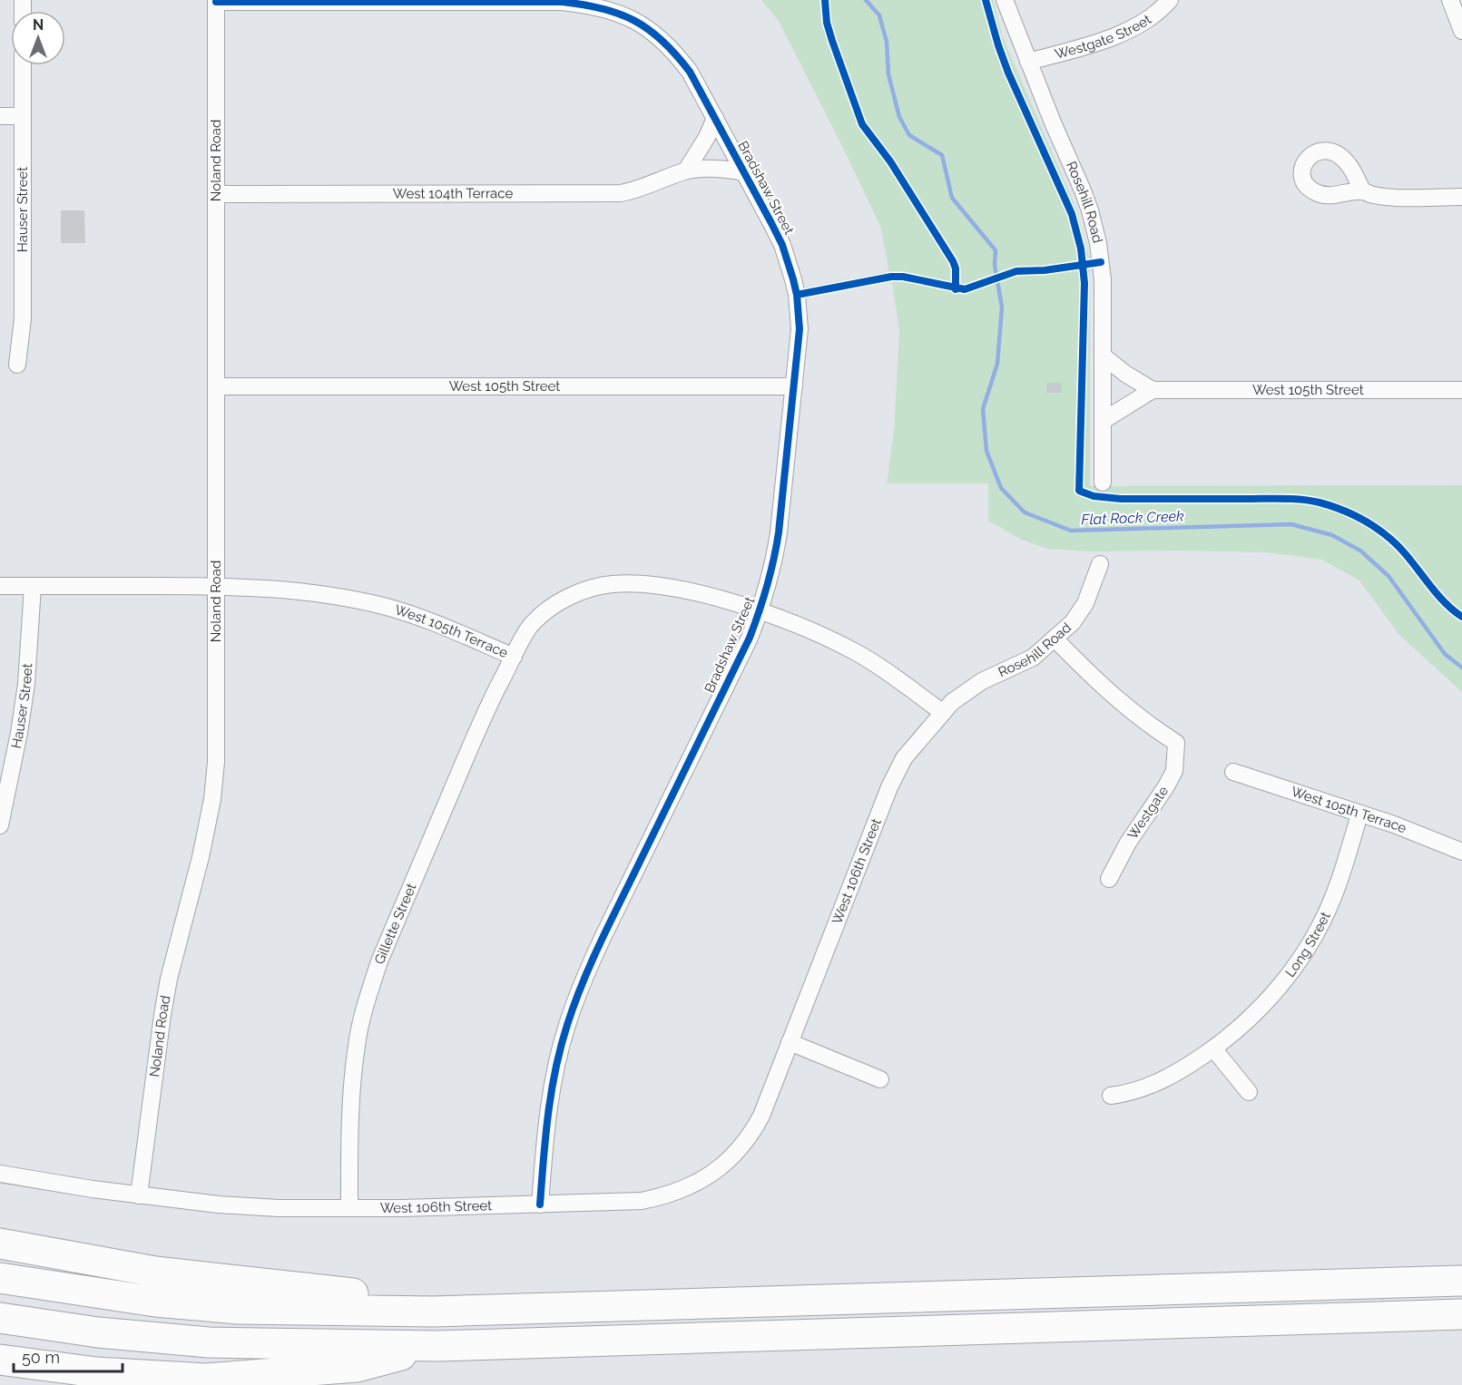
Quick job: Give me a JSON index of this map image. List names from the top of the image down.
{
  "streets": {
    "street": [
      "Westgate Street",
      "Noland Road",
      "Bradshaw Street",
      "West 104th Terrace",
      "Rosehill Road",
      "Hauser Street",
      "West 105th Street",
      "West 105th Terrace",
      "Westgate",
      "West 106th Street",
      "Gillette Street",
      "Long Street"
    ]
  },
  "crossings": [
    ["Westgate Street", "Rosehill Road"],
    ["Noland Road", "Bradshaw Street"],
    ["Noland Road", "West 104th Terrace"],
    ["Noland Road", "West 105th Street"],
    ["Noland Road", "West 105th Terrace"],
    ["Noland Road", "West 106th Street"],
    ["Bradshaw Street", "West 104th Terrace"],
    ["Bradshaw Street", "West 105th Street"],
    ["Bradshaw Street", "West 105th Terrace"],
    ["Bradshaw Street", "West 106th Street"],
    ["Rosehill Road", "West 105th Terrace"],
    ["Rosehill Road", "Westgate"],
    ["Rosehill Road", "West 106th Street"],
    ["Hauser Street", "West 105th Terrace"],
    ["West 105th Terrace", "West 106th Street"],
    ["West 105th Terrace", "Gillette Street"],
    ["West 105th Terrace", "Long Street"],
    ["West 106th Street", "Gillette Street"]
  ],
  "water": ["Flat Rock Creek"],
  "scale_bar": "50 m",
  "north": "top"
}
